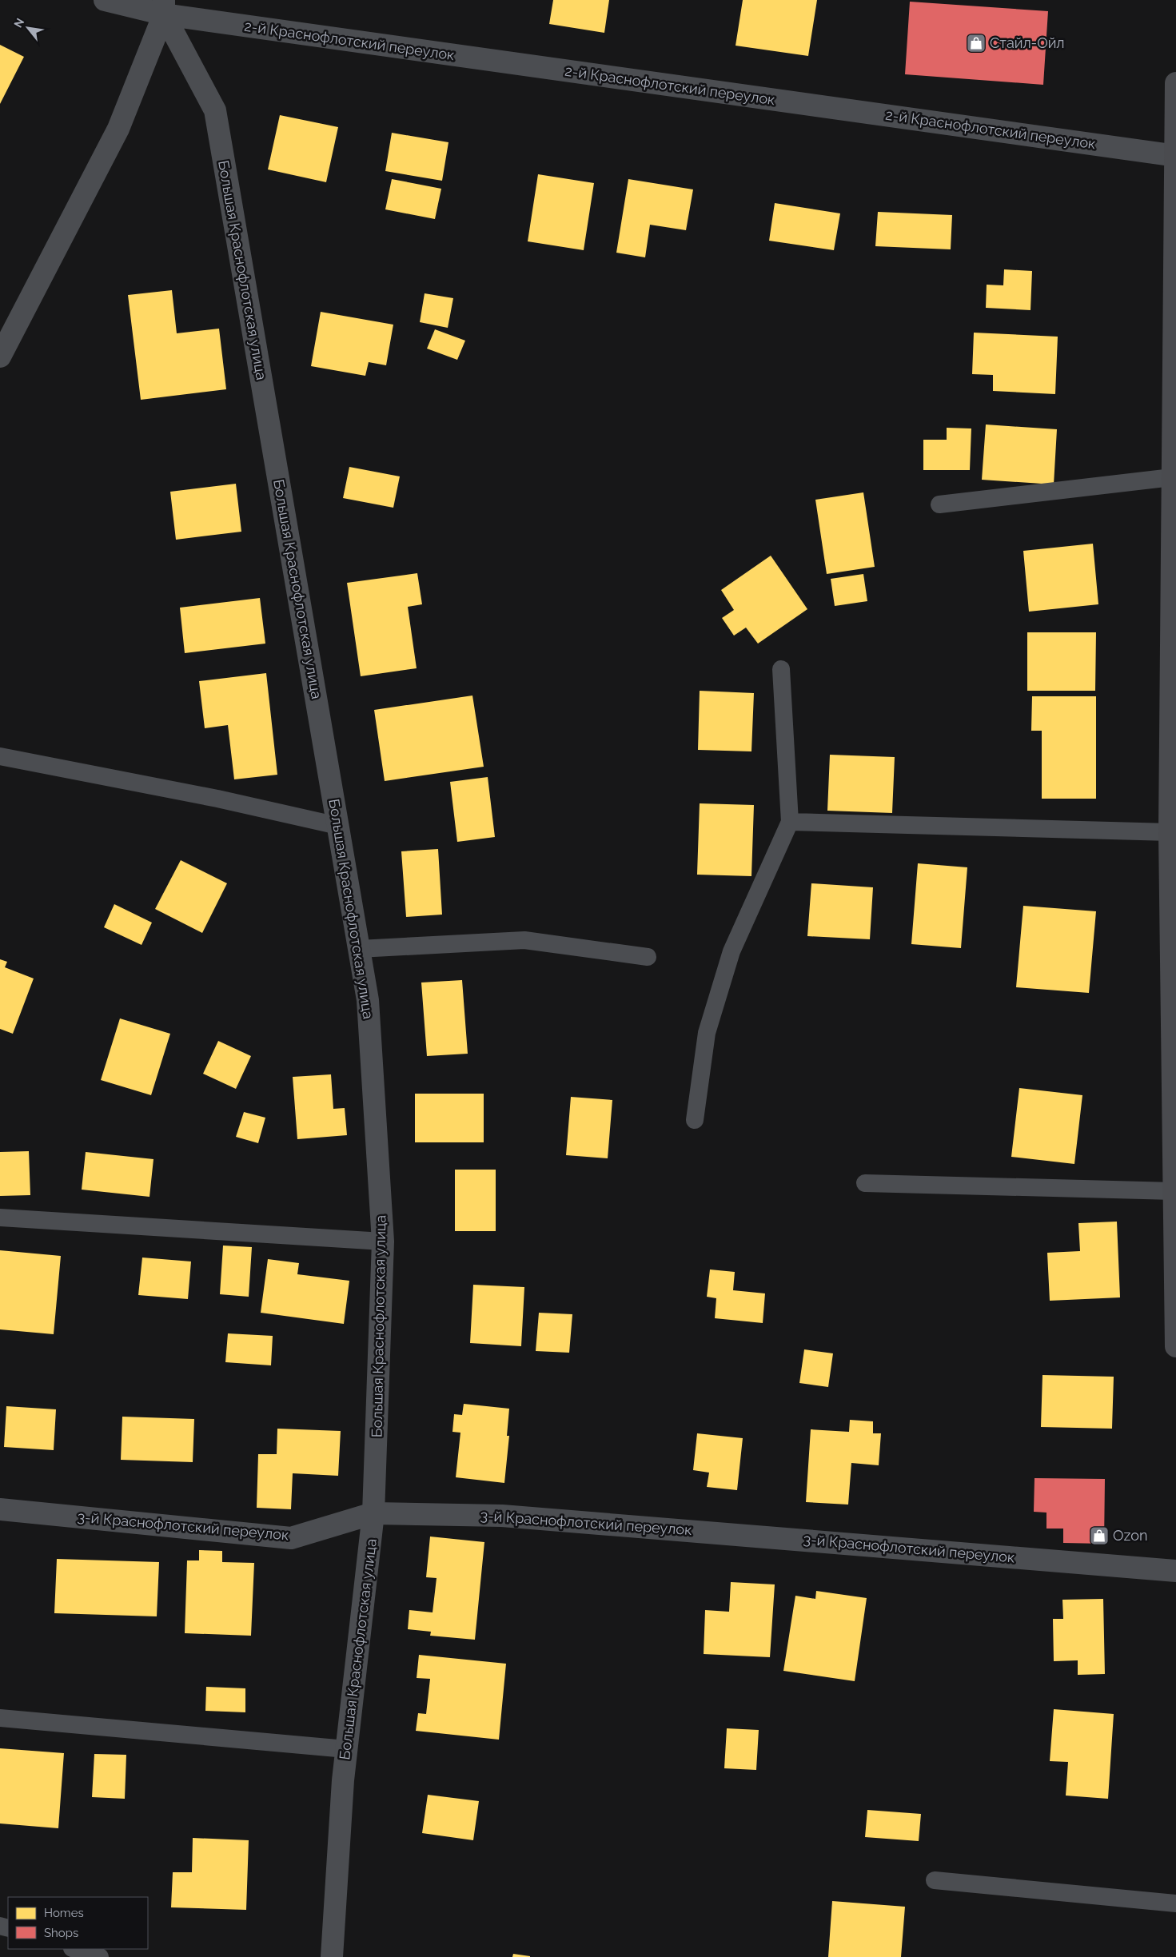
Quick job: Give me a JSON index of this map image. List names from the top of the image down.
{
  "streets": {
    "street": ["2-й Краснофлотский переулок", "Большая Краснофлотская улица", "3-й Краснофлотский переулок"]
  },
  "crossings": [
    ["2-й Краснофлотский переулок", "Большая Краснофлотская улица"],
    ["Большая Краснофлотская улица", "3-й Краснофлотский переулок"]
  ],
  "places": {
    "shop": ["Стайл-Ойл", "Ozon"]
  },
  "legend": ["Homes", "Shops"],
  "north": "top left"
}
